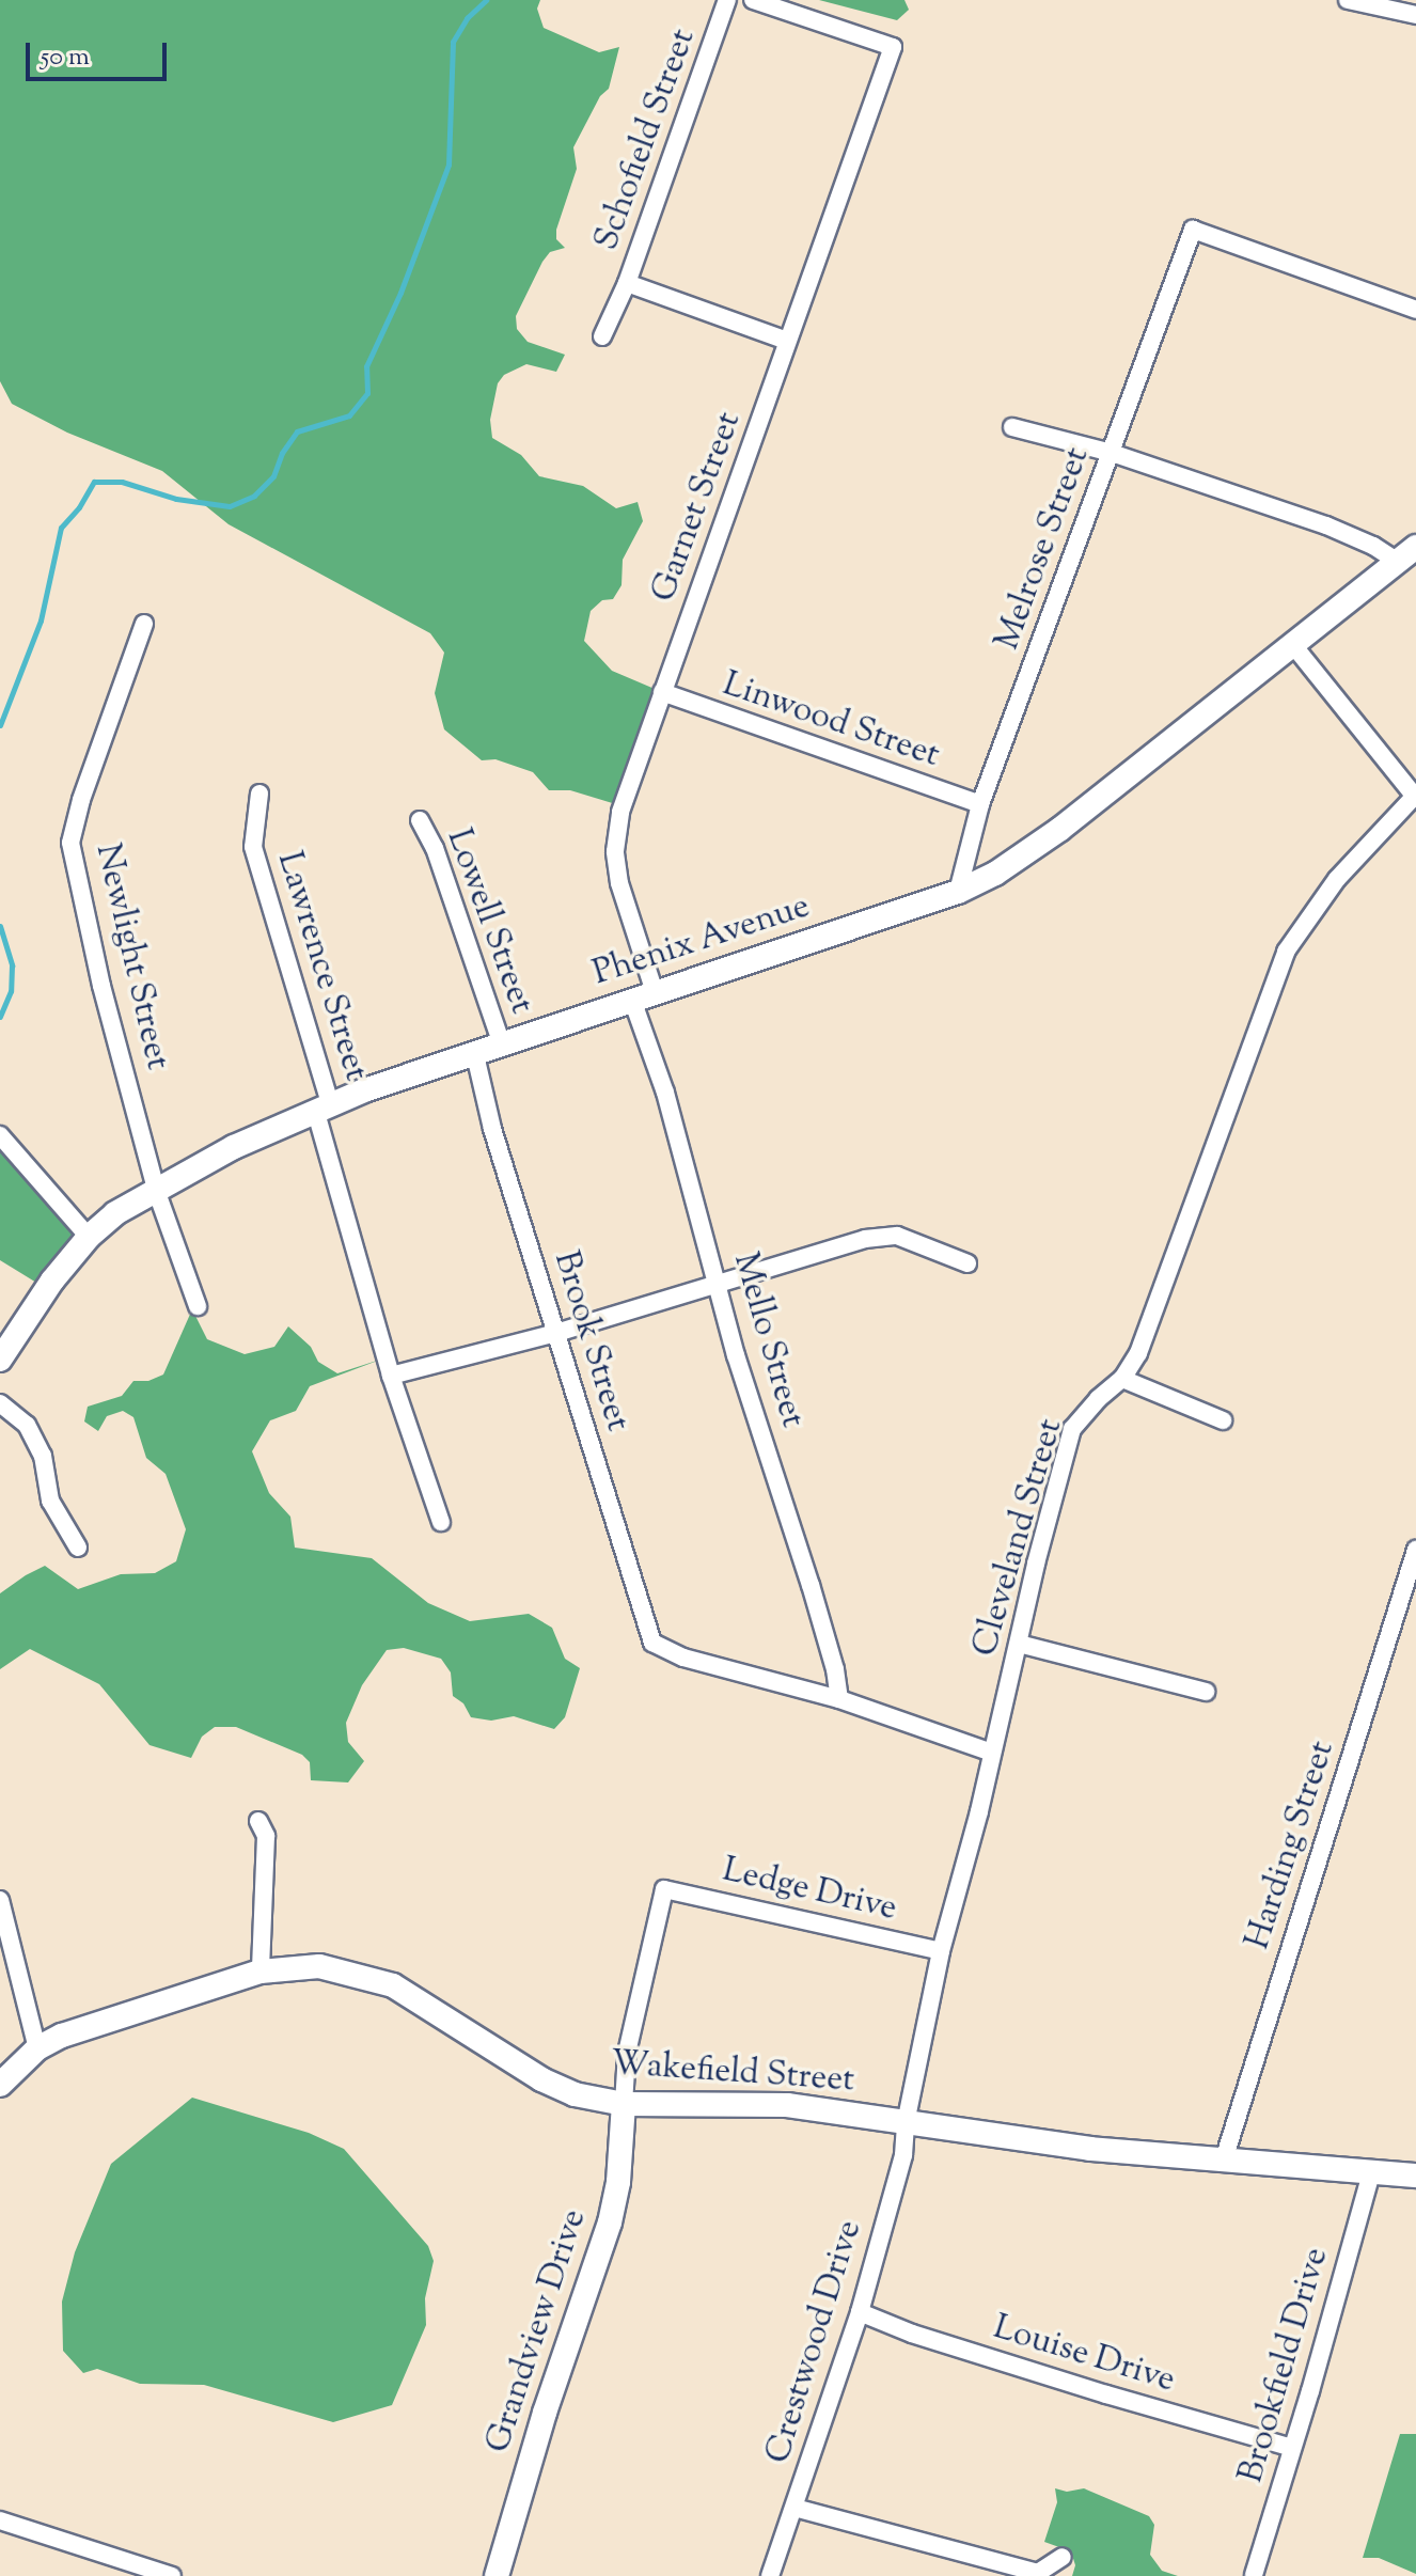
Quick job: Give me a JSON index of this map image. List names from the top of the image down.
{
  "streets": {
    "street": [
      "Schofield Street",
      "Garnet Street",
      "Melrose Street",
      "Linwood Street",
      "Lowell Street",
      "Phenix Avenue",
      "Newlight Street",
      "Lawrence Street",
      "Mello Street",
      "Brook Street",
      "Cleveland Street",
      "Harding Street",
      "Ledge Drive",
      "Wakefield Street",
      "Grandview Drive",
      "Crestwood Drive",
      "Louise Drive",
      "Brookfield Drive"
    ]
  },
  "crossings": [
    ["Schofield Street", "Garnet Street"],
    ["Garnet Street", "Linwood Street"],
    ["Garnet Street", "Phenix Avenue"],
    ["Garnet Street", "Mello Street"],
    ["Melrose Street", "Linwood Street"],
    ["Melrose Street", "Phenix Avenue"],
    ["Lowell Street", "Phenix Avenue"],
    ["Phenix Avenue", "Newlight Street"],
    ["Phenix Avenue", "Lawrence Street"],
    ["Phenix Avenue", "Mello Street"],
    ["Phenix Avenue", "Brook Street"],
    ["Mello Street", "Brook Street"],
    ["Cleveland Street", "Ledge Drive"],
    ["Cleveland Street", "Wakefield Street"],
    ["Cleveland Street", "Crestwood Drive"],
    ["Harding Street", "Wakefield Street"],
    ["Ledge Drive", "Wakefield Street"],
    ["Ledge Drive", "Grandview Drive"],
    ["Wakefield Street", "Grandview Drive"],
    ["Wakefield Street", "Crestwood Drive"],
    ["Wakefield Street", "Brookfield Drive"],
    ["Crestwood Drive", "Louise Drive"],
    ["Louise Drive", "Brookfield Drive"]
  ],
  "scale_bar": "50 m"
}
